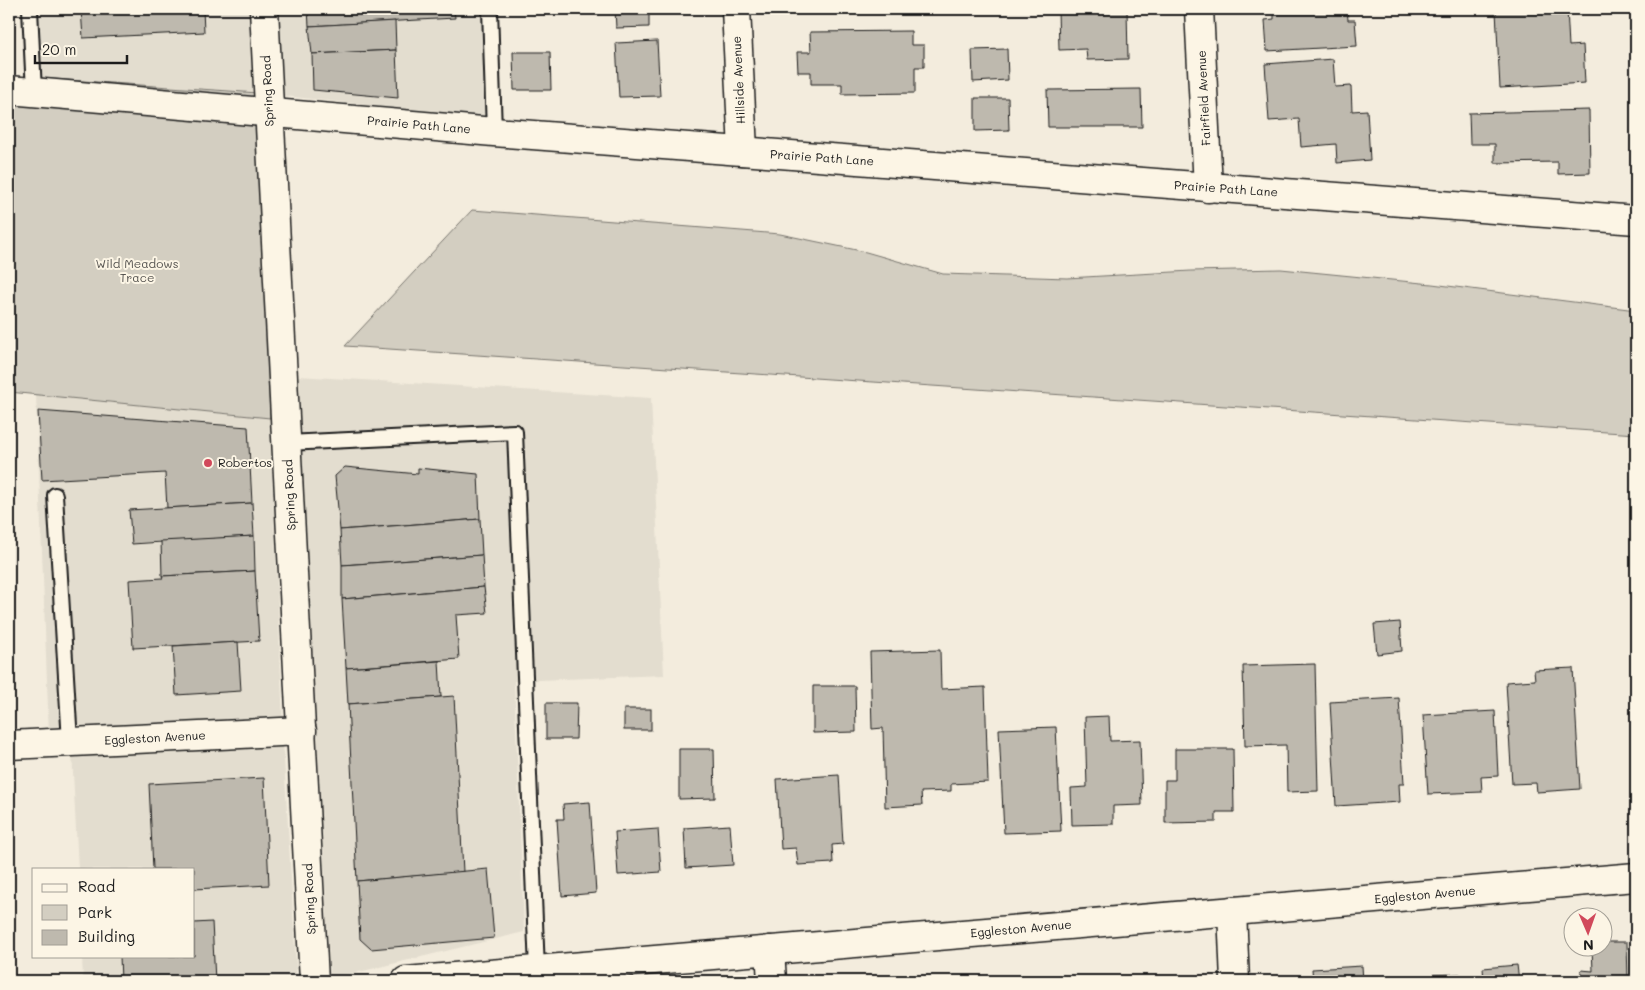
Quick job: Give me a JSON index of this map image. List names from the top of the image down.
{
  "streets": {
    "street": [
      "Hillside Avenue",
      "Spring Road",
      "Fairfield Avenue",
      "Prairie Path Lane",
      "Eggleston Avenue"
    ]
  },
  "crossings": [
    ["Hillside Avenue", "Prairie Path Lane"],
    ["Spring Road", "Prairie Path Lane"],
    ["Spring Road", "Eggleston Avenue"],
    ["Fairfield Avenue", "Prairie Path Lane"]
  ],
  "parks": ["Wild Meadows Trace"],
  "places": ["Robertos"],
  "legend": ["Road", "Park", "Building"],
  "scale_bar": "20 m",
  "north": "bottom"
}
